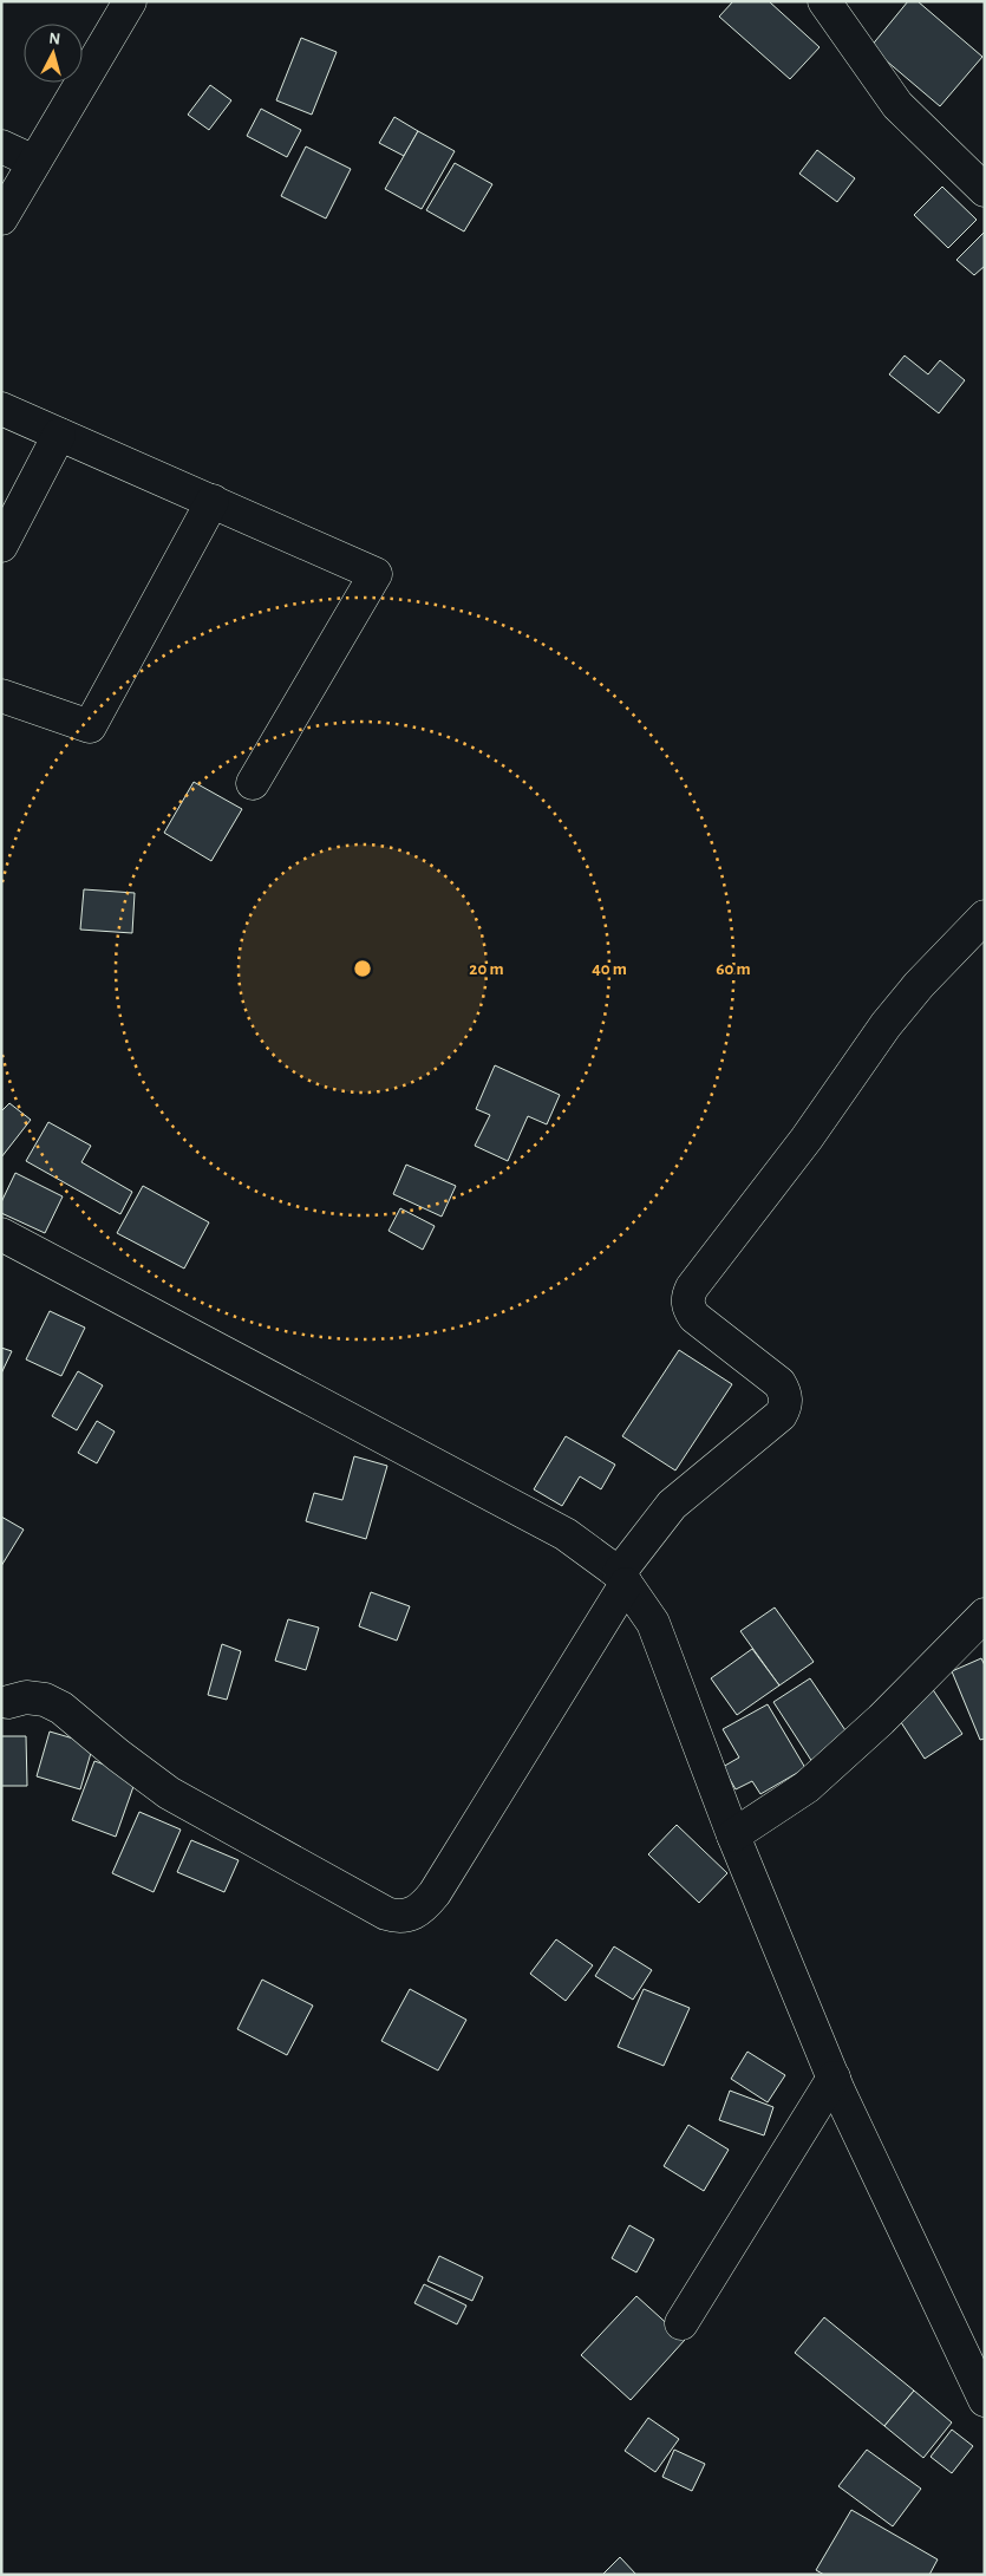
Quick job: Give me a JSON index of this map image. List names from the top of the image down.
{
  "north": "top",
  "rings": ["20 m", "40 m", "60 m"]
}
